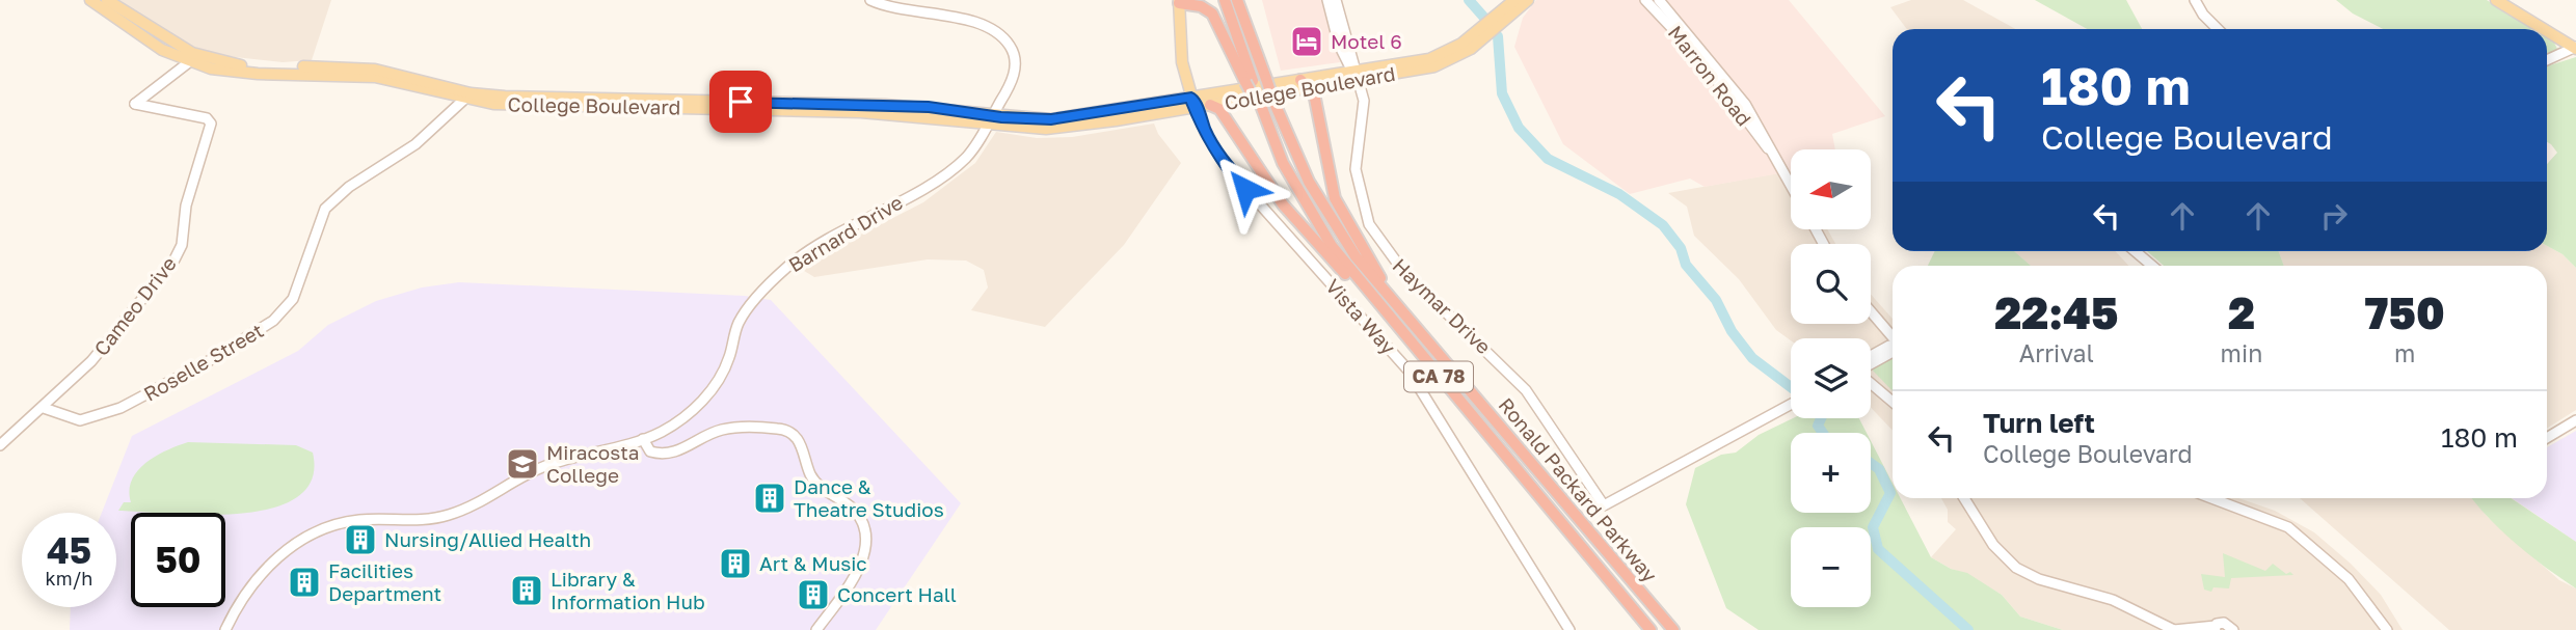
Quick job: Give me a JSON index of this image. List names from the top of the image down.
{
  "streets": {
    "highway": ["CA 78", "Ronald Packard Parkway"],
    "main road": ["College Boulevard", "Vista Way"],
    "street": [
      "Marron Road",
      "Barnard Drive",
      "Cameo Drive",
      "Haymar Drive",
      "Roselle Street"
    ]
  },
  "crossings": [
    ["College Boulevard", "Barnard Drive"],
    ["College Boulevard", "Cameo Drive"],
    ["College Boulevard", "Haymar Drive"],
    ["College Boulevard", "Vista Way"],
    ["College Boulevard", "Roselle Street"],
    ["Cameo Drive", "Roselle Street"]
  ],
  "places": {
    "hotel": ["Motel 6"],
    "school or university": ["Miracosta College"],
    "building": [
      "Dance & Theatre Studios",
      "Nursing/Allied Health",
      "Art & Music",
      "Facilities Department",
      "Library & Information Hub",
      "Concert Hall"
    ]
  },
  "north": "left",
  "page": {
    "turn": ["180 m", "College Boulevard"],
    "map_buttons": ["+", "−"],
    "eta": [
      "22:45",
      "Arrival",
      "2",
      "min",
      "750",
      "m"
    ],
    "list": [
      {
        "name": "Turn left",
        "note": "College Boulevard",
        "value": "180 m"
      }
    ],
    "speed": "45 km/h",
    "limit": "50"
  }
}
